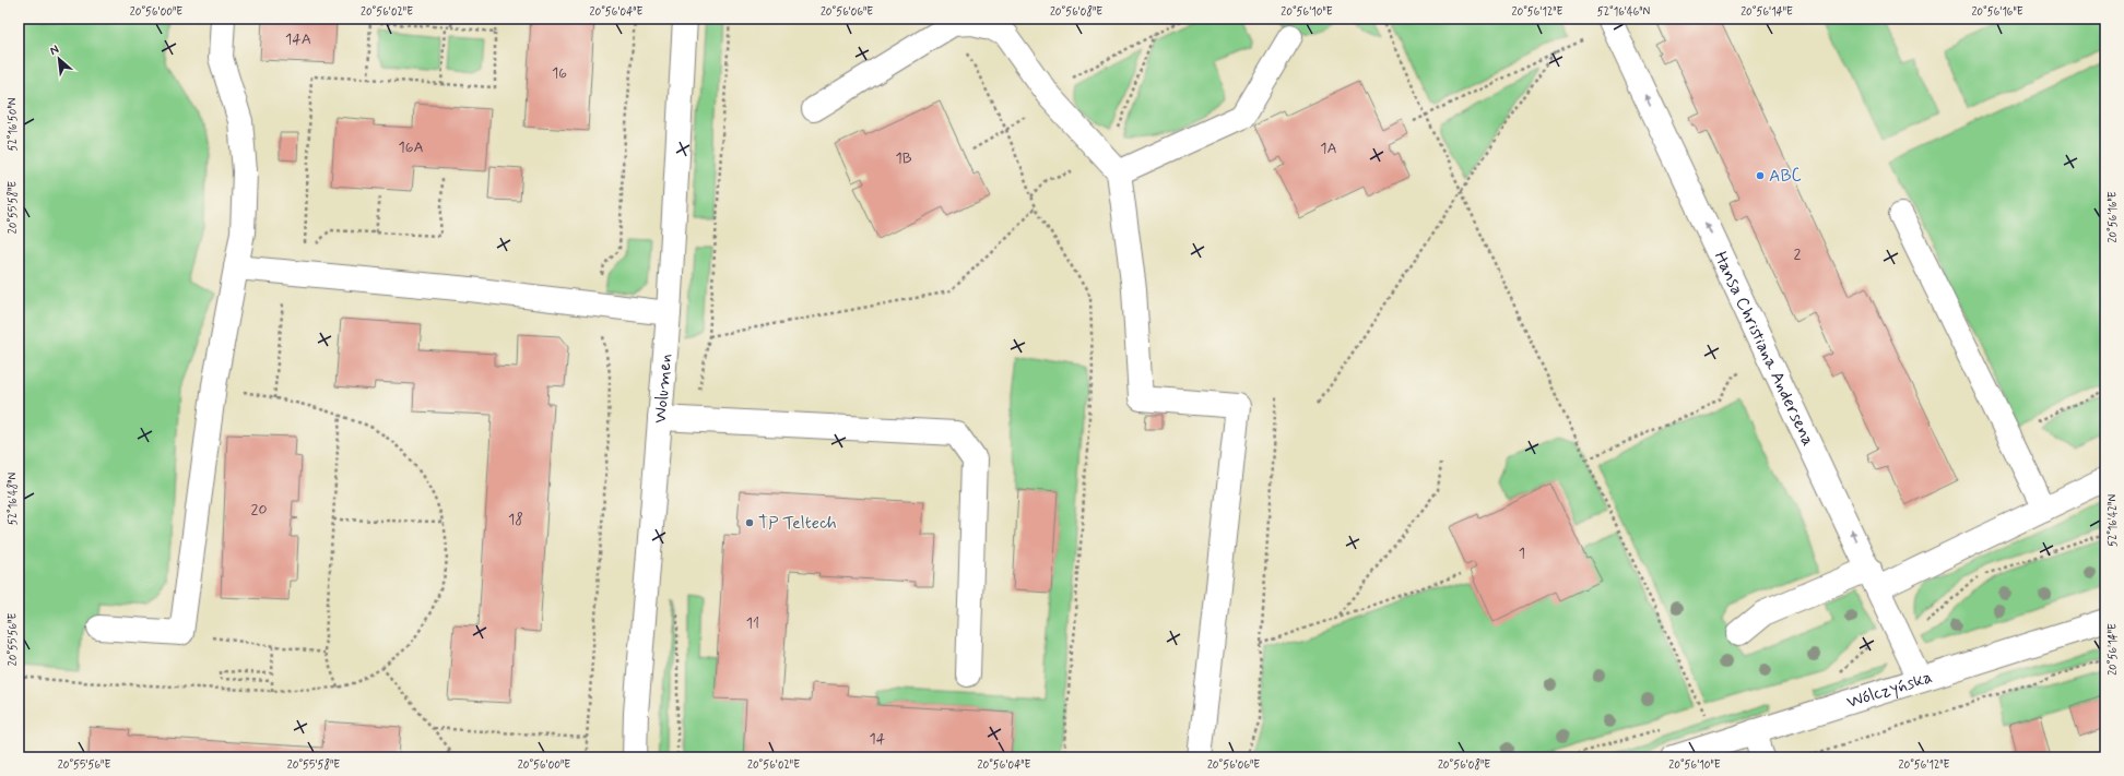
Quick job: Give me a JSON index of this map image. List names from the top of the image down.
{
  "streets": {
    "street": ["Hansa Christiana Andersena", "Wolumen", "Wólczyńska"]
  },
  "crossings": [
    ["Hansa Christiana Andersena", "Wólczyńska"]
  ],
  "places": ["ABC", "TP Teltech"],
  "house_numbers": [
    "14A",
    "16",
    "16A",
    "1A",
    "1B",
    "2",
    "20",
    "18",
    "1",
    "11",
    "14"
  ],
  "north": "top left",
  "coordinates": [
    "20°56'00\"E",
    "20°56'02\"E",
    "20°56'04\"E",
    "20°56'06\"E",
    "20°56'08\"E",
    "20°56'10\"E",
    "20°56'12\"E",
    "52°16'46\"N",
    "20°56'14\"E",
    "20°56'16\"E",
    "52°16'50\"N",
    "20°55'58\"E",
    "52°16'48\"N",
    "52°16'42\"N",
    "20°55'56\"E"
  ]
}
